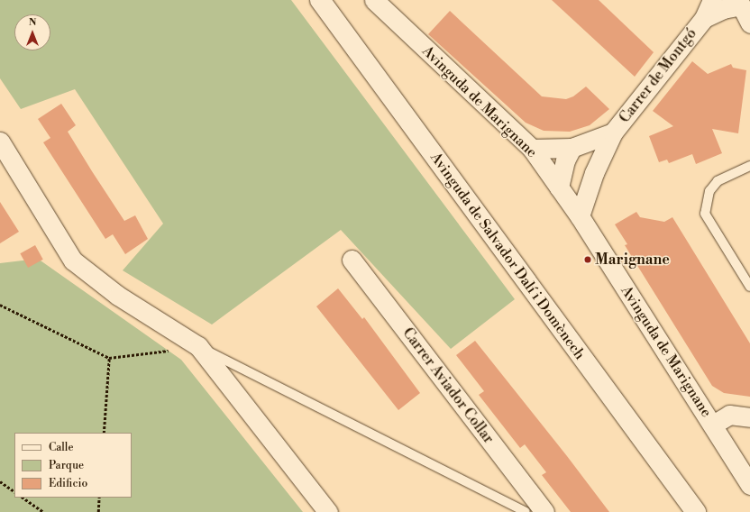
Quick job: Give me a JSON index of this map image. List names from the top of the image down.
{
  "streets": {
    "main road": ["Avinguda de Salvador Dalí i Domènech"],
    "street": ["Carrer de Montgó", "Avinguda de Marignane", "Carrer Aviador Collar"]
  },
  "crossings": [
    ["Carrer de Montgó", "Avinguda de Marignane"]
  ],
  "places": ["Marignane"],
  "legend": ["Calle", "Parque", "Edificio"],
  "north": "top"
}
